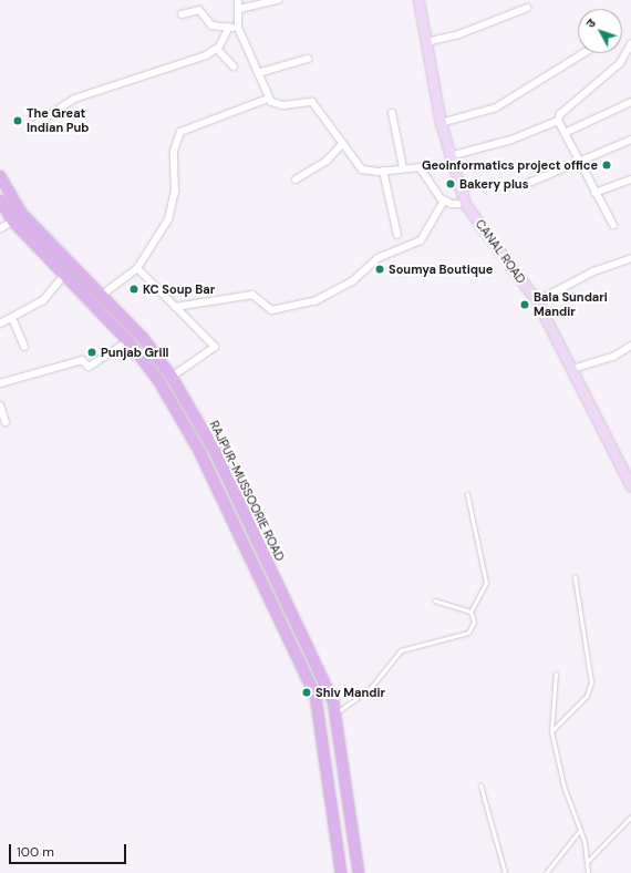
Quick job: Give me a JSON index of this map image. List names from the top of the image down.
{
  "streets": {
    "main road": ["RAJPUR-MUSSOORIE ROAD"],
    "street": ["CANAL ROAD"]
  },
  "places": [
    "The Great Indian Pub",
    "Geoinformatics project office",
    "Bakery plus",
    "Soumya Boutique",
    "KC Soup Bar",
    "Bala Sundari Mandir",
    "Punjab Grill",
    "Shiv Mandir"
  ],
  "scale_bar": "100 m",
  "north": "top left"
}
